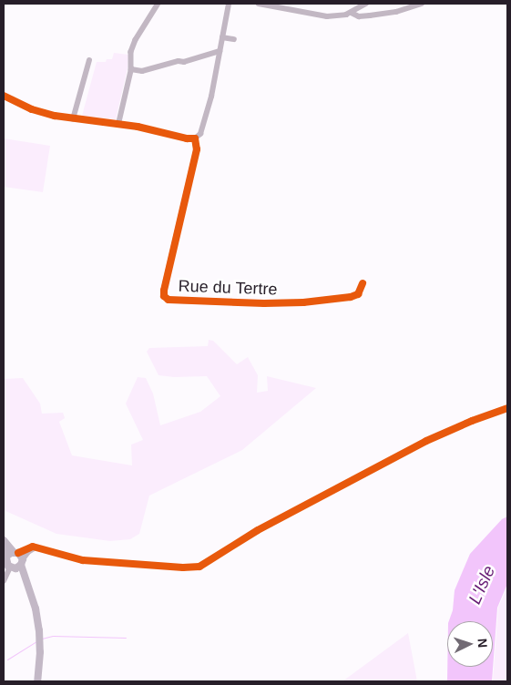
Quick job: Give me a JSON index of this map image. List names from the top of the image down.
{
  "streets": {
    "street": ["Rue du Tertre"]
  },
  "water": ["L'Isle"],
  "north": "right"
}
